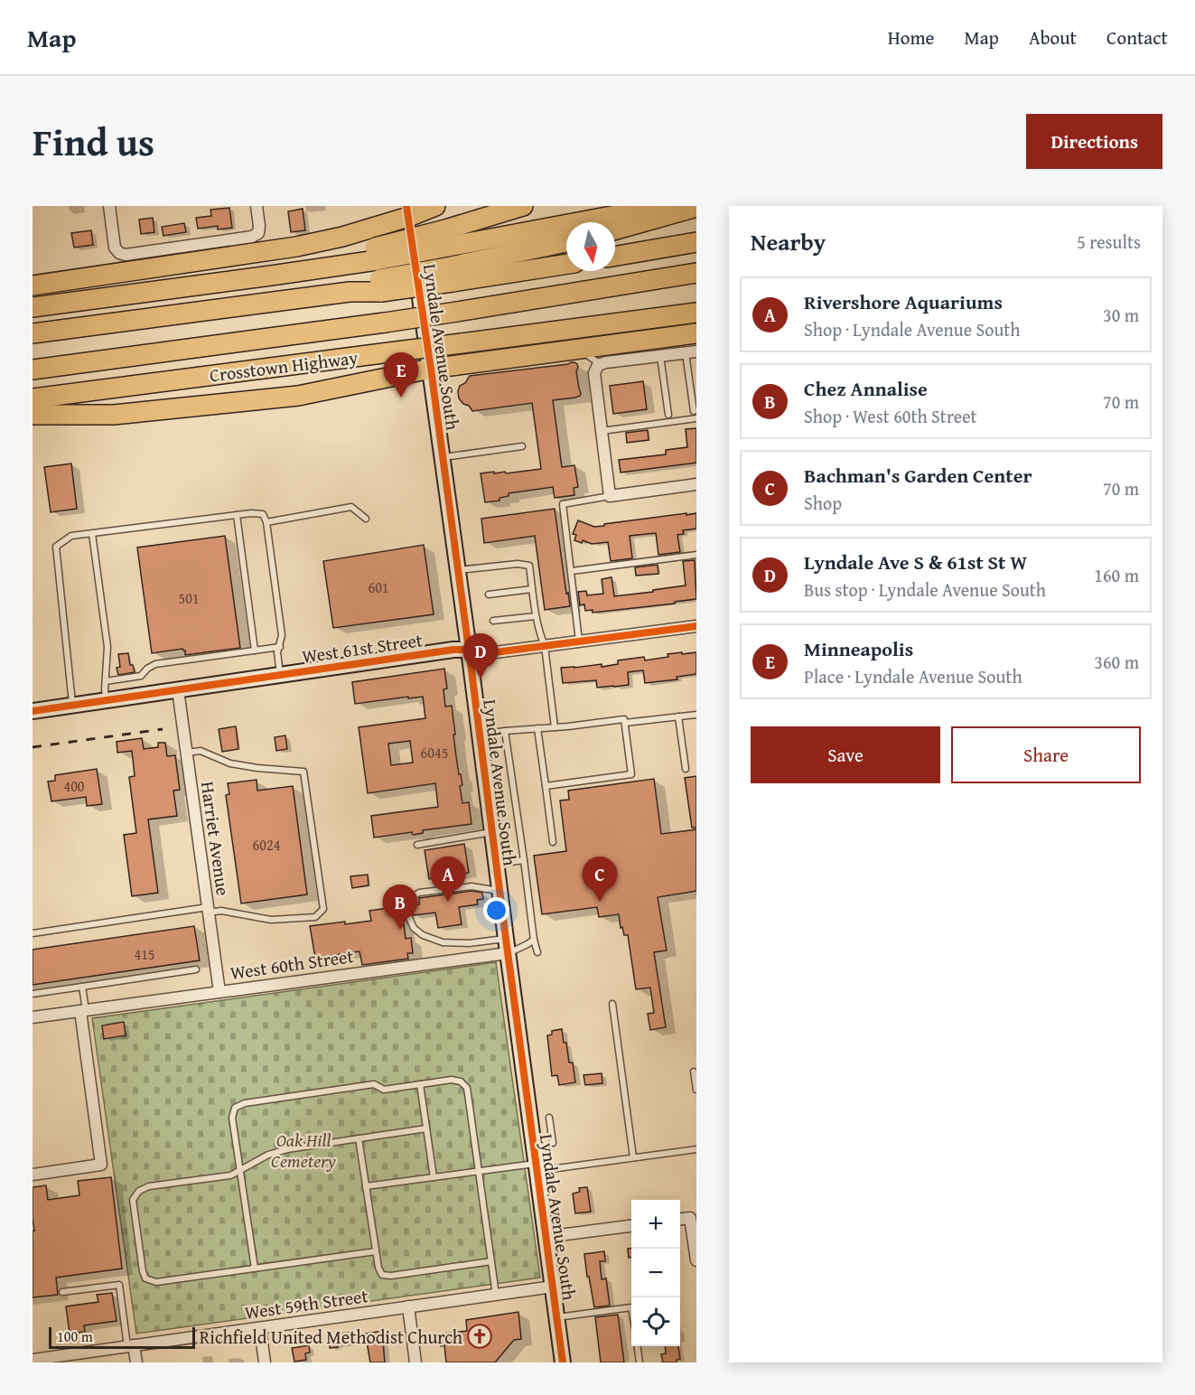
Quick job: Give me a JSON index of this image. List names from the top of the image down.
{
  "streets": {
    "highway": ["Crosstown Highway"],
    "main road": ["Lyndale Avenue South", "West 61st Street"],
    "street": ["Harriet Avenue", "West 60th Street", "West 59th Street"]
  },
  "crossings": [
    ["Lyndale Avenue South", "West 61st Street"],
    ["Lyndale Avenue South", "West 60th Street"],
    ["Lyndale Avenue South", "West 59th Street"],
    ["West 61st Street", "Harriet Avenue"],
    ["Harriet Avenue", "West 60th Street"]
  ],
  "parks": ["Oak Hill Cemetery"],
  "places": {
    "church": ["Richfield United Methodist Church"]
  },
  "house_numbers": [
    "601",
    "501",
    "6045",
    "400",
    "6024",
    "415"
  ],
  "scale_bar": "100 m",
  "north": "bottom",
  "page": {
    "header": "Map",
    "nav": [
      "Home",
      "Map",
      "About",
      "Contact"
    ],
    "title": "Find us",
    "buttons": [
      "Directions",
      ["Save", "Share"]
    ],
    "heading": ["Nearby", "5 results"],
    "list": [
      {
        "mark": "A",
        "name": "Rivershore Aquariums",
        "note": "Shop · Lyndale Avenue South",
        "value": "30 m"
      },
      {
        "mark": "B",
        "name": "Chez Annalise",
        "note": "Shop · West 60th Street",
        "value": "70 m"
      },
      {
        "mark": "C",
        "name": "Bachman's Garden Center",
        "note": "Shop",
        "value": "70 m"
      },
      {
        "mark": "D",
        "name": "Lyndale Ave S & 61st St W",
        "note": "Bus stop · Lyndale Avenue South",
        "value": "160 m"
      },
      {
        "mark": "E",
        "name": "Minneapolis",
        "note": "Place · Lyndale Avenue South",
        "value": "360 m"
      }
    ],
    "pins": [
      "E",
      "D",
      "A",
      "C",
      "B"
    ],
    "map_buttons": ["+", "−"],
    "scale": "100 m"
  }
}
